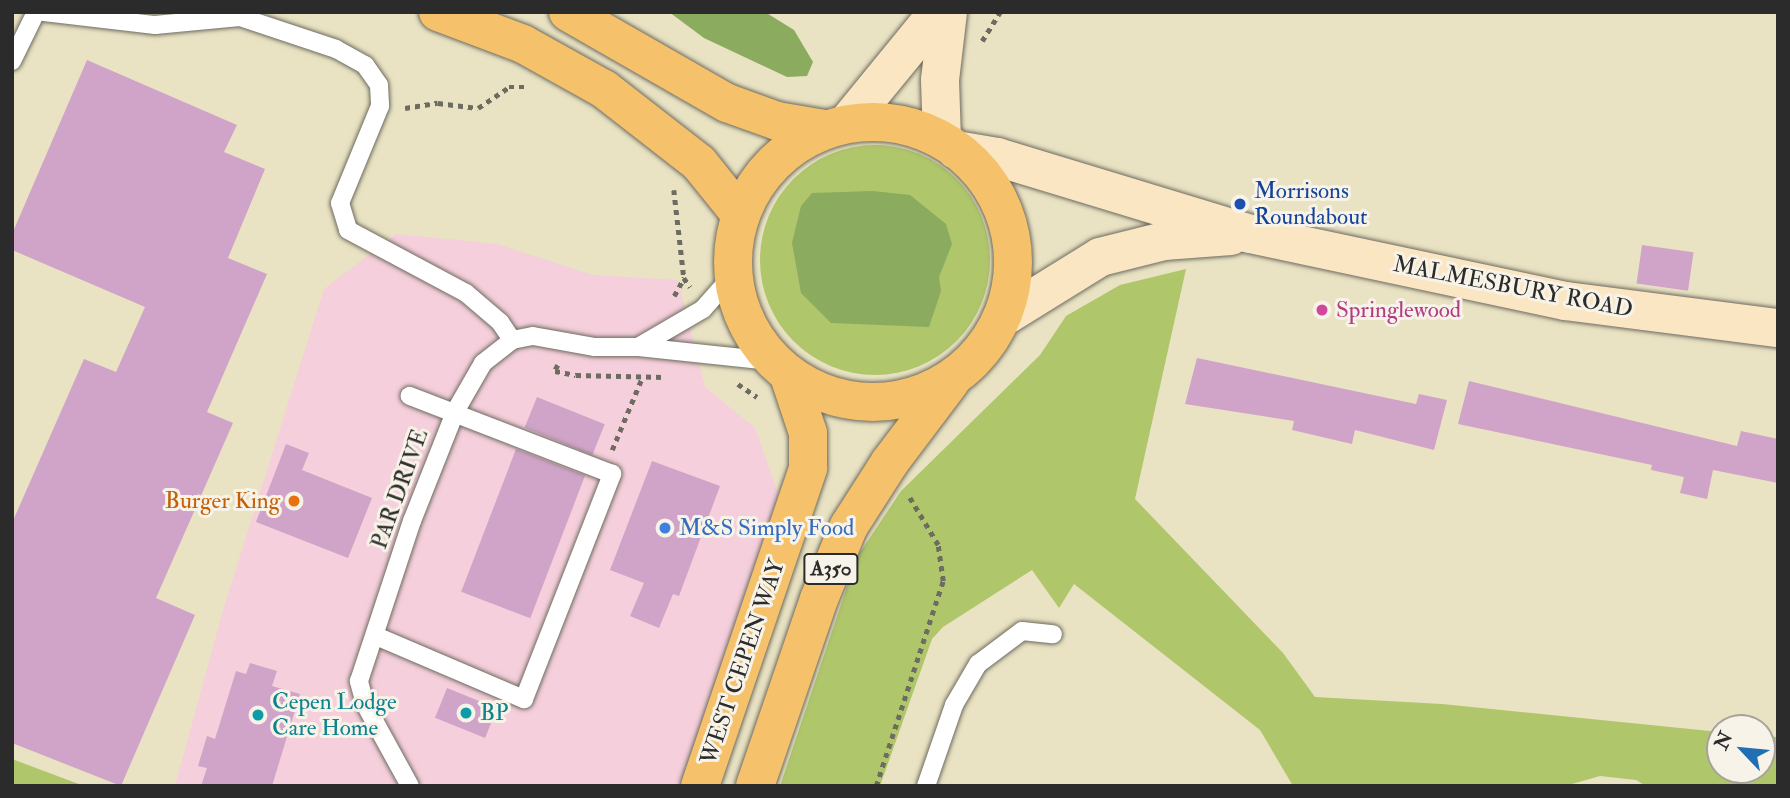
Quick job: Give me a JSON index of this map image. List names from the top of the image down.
{
  "streets": {
    "highway": ["A350", "WEST CEPEN WAY"],
    "main road": ["MALMESBURY ROAD"],
    "lane": ["PAR DRIVE"]
  },
  "crossings": [
    ["MALMESBURY ROAD", "A350"],
    ["A350", "WEST CEPEN WAY"]
  ],
  "places": [
    "Morrisons Roundabout",
    "Springlewood",
    "Burger King",
    "M&S Simply Food",
    "BP",
    "Cepen Lodge Care Home"
  ],
  "north": "top left"
}
